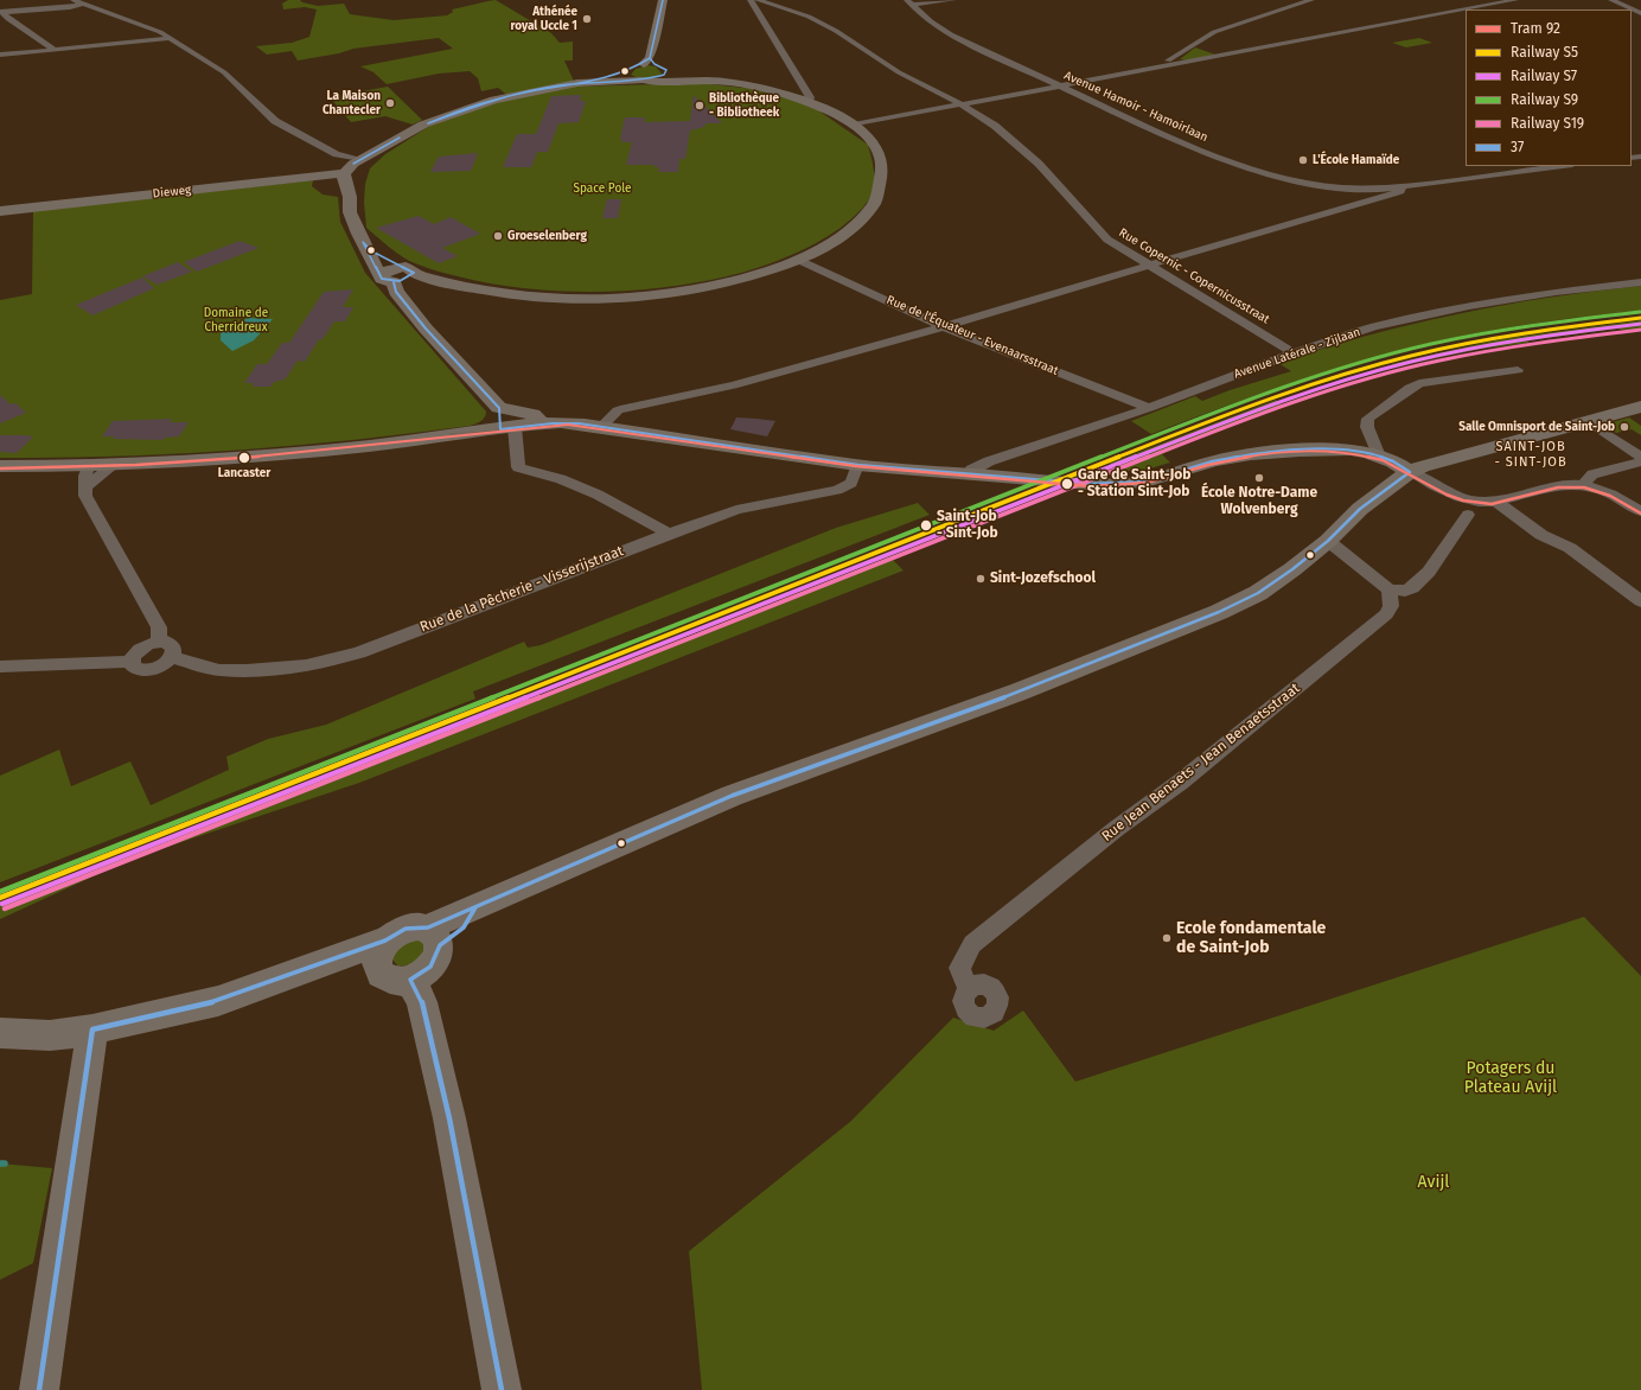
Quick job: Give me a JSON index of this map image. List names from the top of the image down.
{
  "streets": {
    "street": [
      "Avenue Hamoir - Hamoirlaan",
      "Dieweg",
      "Rue Copernic - Copernicusstraat",
      "Rue de l'Équateur - Evenaarsstraat",
      "Avenue Latérale - Zijlaan",
      "Rue de la Pêcherie - Visserijstraat",
      "Rue Jean Benaets - Jean Benaetsstraat"
    ]
  },
  "crossings": [
    ["Rue Copernic - Copernicusstraat", "Avenue Latérale - Zijlaan"],
    ["Rue de l'Équateur - Evenaarsstraat", "Avenue Latérale - Zijlaan"]
  ],
  "districts": ["SAINT-JOB - SINT-JOB"],
  "parks": [
    "Space Pole",
    "Domaine de Cherridreux",
    "Potagers du Plateau Avijl",
    "Avijl"
  ],
  "places": [
    "Athénée royal Uccle 1",
    "La Maison Chantecler",
    "Bibliothèque - Bibliotheek",
    "L'École Hamaïde",
    "Groeselenberg",
    "Salle Omnisport de Saint-Job",
    "Lancaster",
    "École Notre-Dame Wolvenberg",
    "Gare de Saint-Job - Station Sint-Job",
    "Saint-Job - Sint-Job",
    "Sint-Jozefschool",
    "Ecole fondamentale de Saint-Job"
  ],
  "lines": [
    "transit line 37",
    "rail line S9",
    "rail line S5",
    "rail line S7",
    "rail line S19",
    "tram line 92"
  ],
  "legend": [
    "Tram 92",
    "Railway S5",
    "Railway S7",
    "Railway S9",
    "Railway S19",
    "37"
  ]
}
